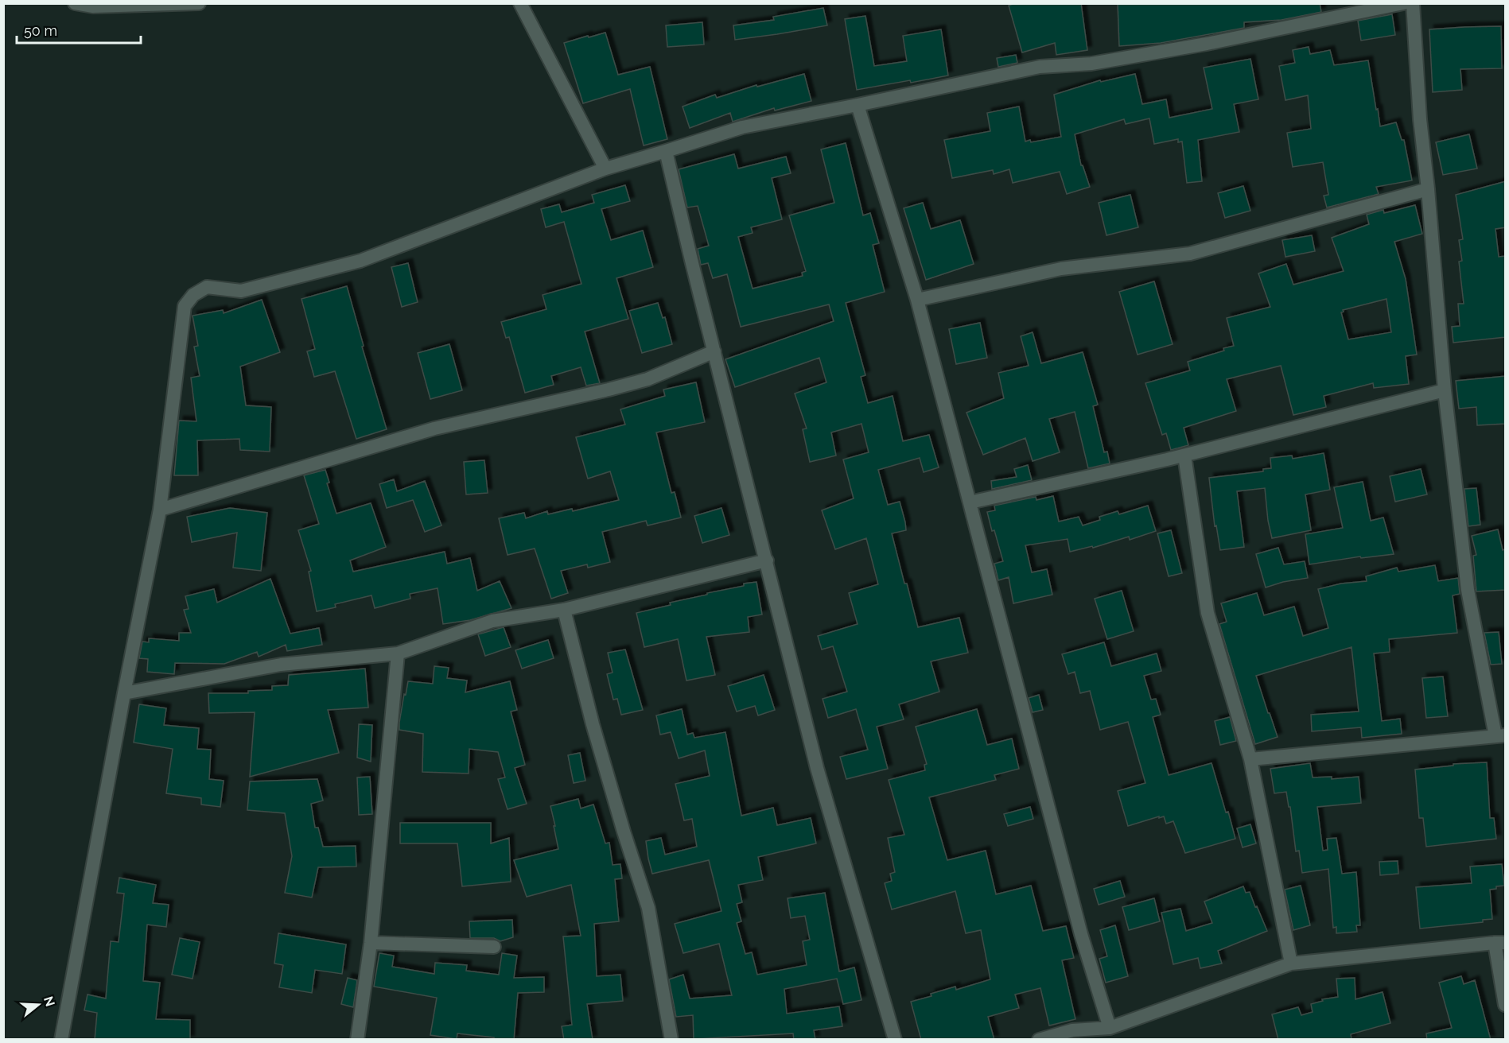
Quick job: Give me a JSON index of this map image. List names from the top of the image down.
{
  "scale_bar": "50 m",
  "north": "right"
}
